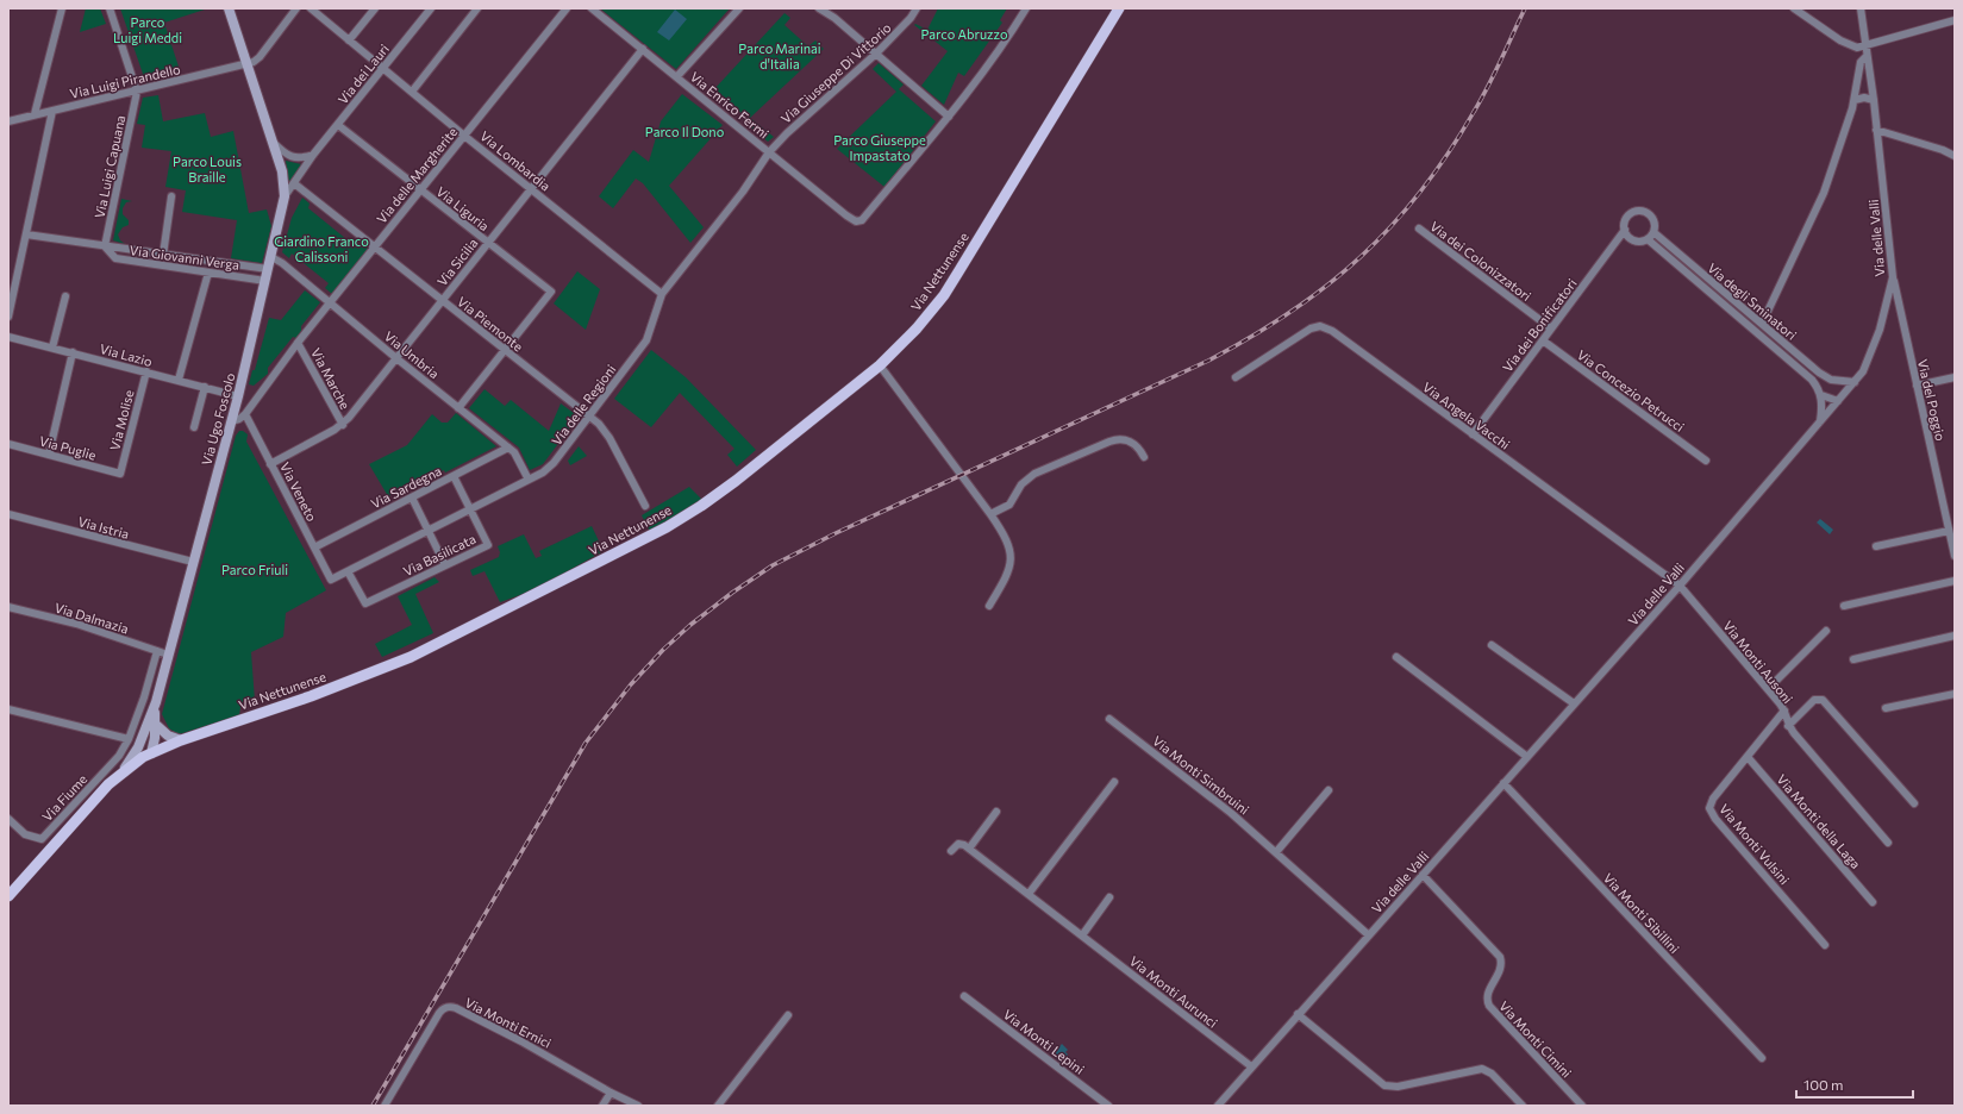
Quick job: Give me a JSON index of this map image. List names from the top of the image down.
{
  "streets": {
    "main road": ["Via Nettunense"],
    "street": [
      "Via Giuseppe Di Vittorio",
      "Via dei Lauri",
      "Via Luigi Pirandello",
      "Via Enrico Fermi",
      "Via Lombardia",
      "Via Luigi Capuana",
      "Via delle Margherite",
      "Via Liguria",
      "Via delle Valli",
      "Via Giovanni Verga",
      "Via dei Colonizzatori",
      "Via Sicilia",
      "Via degli Sminatori",
      "Via Piemonte",
      "Via dei Bonificatori",
      "Via Lazio",
      "Via Umbria",
      "Via Marche",
      "Via Concezio Petrucci",
      "Via del Poggio",
      "Via delle Regioni",
      "Via Angela Vacchi",
      "Via Ugo Foscolo",
      "Via Molise",
      "Via Puglie",
      "Via Sardegna",
      "Via Veneto",
      "Via Istria",
      "Via Basilicata",
      "Via Dalmazia",
      "Via Monti Ausoni",
      "Via Monti Simbruini",
      "Via Fiume",
      "Via Monti della Laga",
      "Via Monti Vulsini",
      "Via Monti Sibillini",
      "Via Monti Aurunci",
      "Via Monti Ernici",
      "Via Monti Cimini",
      "Via Monti Lepini"
    ]
  },
  "crossings": [
    ["Via Giuseppe Di Vittorio", "Via Enrico Fermi"],
    ["Via Giuseppe Di Vittorio", "Via delle Regioni"],
    ["Via dei Lauri", "Via Lombardia"],
    ["Via dei Lauri", "Via Liguria"],
    ["Via dei Lauri", "Via Piemonte"],
    ["Via dei Lauri", "Via Ugo Foscolo"],
    ["Via Luigi Pirandello", "Via Luigi Capuana"],
    ["Via Luigi Pirandello", "Via Ugo Foscolo"],
    ["Via Enrico Fermi", "Via Sicilia"],
    ["Via Enrico Fermi", "Via delle Regioni"],
    ["Via Lombardia", "Via delle Margherite"],
    ["Via Lombardia", "Via Sicilia"],
    ["Via Lombardia", "Via delle Regioni"],
    ["Via Luigi Capuana", "Via Giovanni Verga"],
    ["Via delle Margherite", "Via Liguria"],
    ["Via delle Margherite", "Via Piemonte"],
    ["Via delle Margherite", "Via Umbria"],
    ["Via delle Margherite", "Via Marche"],
    ["Via delle Margherite", "Via Ugo Foscolo"],
    ["Via delle Margherite", "Via Veneto"],
    ["Via Liguria", "Via Sicilia"],
    ["Via Liguria", "Via Piemonte"],
    ["Via delle Valli", "Via degli Sminatori"],
    ["Via delle Valli", "Via del Poggio"],
    ["Via delle Valli", "Via Angela Vacchi"],
    ["Via delle Valli", "Via Monti Ausoni"],
    ["Via delle Valli", "Via Monti Simbruini"],
    ["Via delle Valli", "Via Monti Sibillini"],
    ["Via delle Valli", "Via Monti Aurunci"],
    ["Via delle Valli", "Via Monti Cimini"],
    ["Via Giovanni Verga", "Via Ugo Foscolo"],
    ["Via dei Colonizzatori", "Via dei Bonificatori"],
    ["Via Sicilia", "Via Piemonte"],
    ["Via Sicilia", "Via Umbria"],
    ["Via Sicilia", "Via Marche"],
    ["Via Sicilia", "Via Veneto"],
    ["Via Nettunense", "Via Ugo Foscolo"],
    ["Via degli Sminatori", "Via dei Bonificatori"],
    ["Via Piemonte", "Via delle Regioni"],
    ["Via dei Bonificatori", "Via Concezio Petrucci"],
    ["Via dei Bonificatori", "Via Angela Vacchi"],
    ["Via Lazio", "Via Ugo Foscolo"],
    ["Via Lazio", "Via Molise"],
    ["Via Umbria", "Via delle Regioni"],
    ["Via Umbria", "Via Ugo Foscolo"],
    ["Via Umbria", "Via Sardegna"],
    ["Via delle Regioni", "Via Veneto"],
    ["Via delle Regioni", "Via Basilicata"],
    ["Via Angela Vacchi", "Via Monti Ausoni"],
    ["Via Ugo Foscolo", "Via Istria"],
    ["Via Ugo Foscolo", "Via Dalmazia"],
    ["Via Molise", "Via Puglie"],
    ["Via Sardegna", "Via Veneto"],
    ["Via Sardegna", "Via Basilicata"],
    ["Via Dalmazia", "Via Fiume"],
    ["Via Monti Ausoni", "Via Monti Vulsini"],
    ["Via Monti della Laga", "Via Monti Vulsini"]
  ],
  "parks": [
    "Parco Luigi Meddi",
    "Parco Abruzzo",
    "Parco Marinai d'Italia",
    "Parco Il Dono",
    "Parco Giuseppe Impastato",
    "Parco Louis Braille",
    "Giardino Franco Calissoni",
    "Parco Friuli"
  ],
  "scale_bar": "100 m"
}
